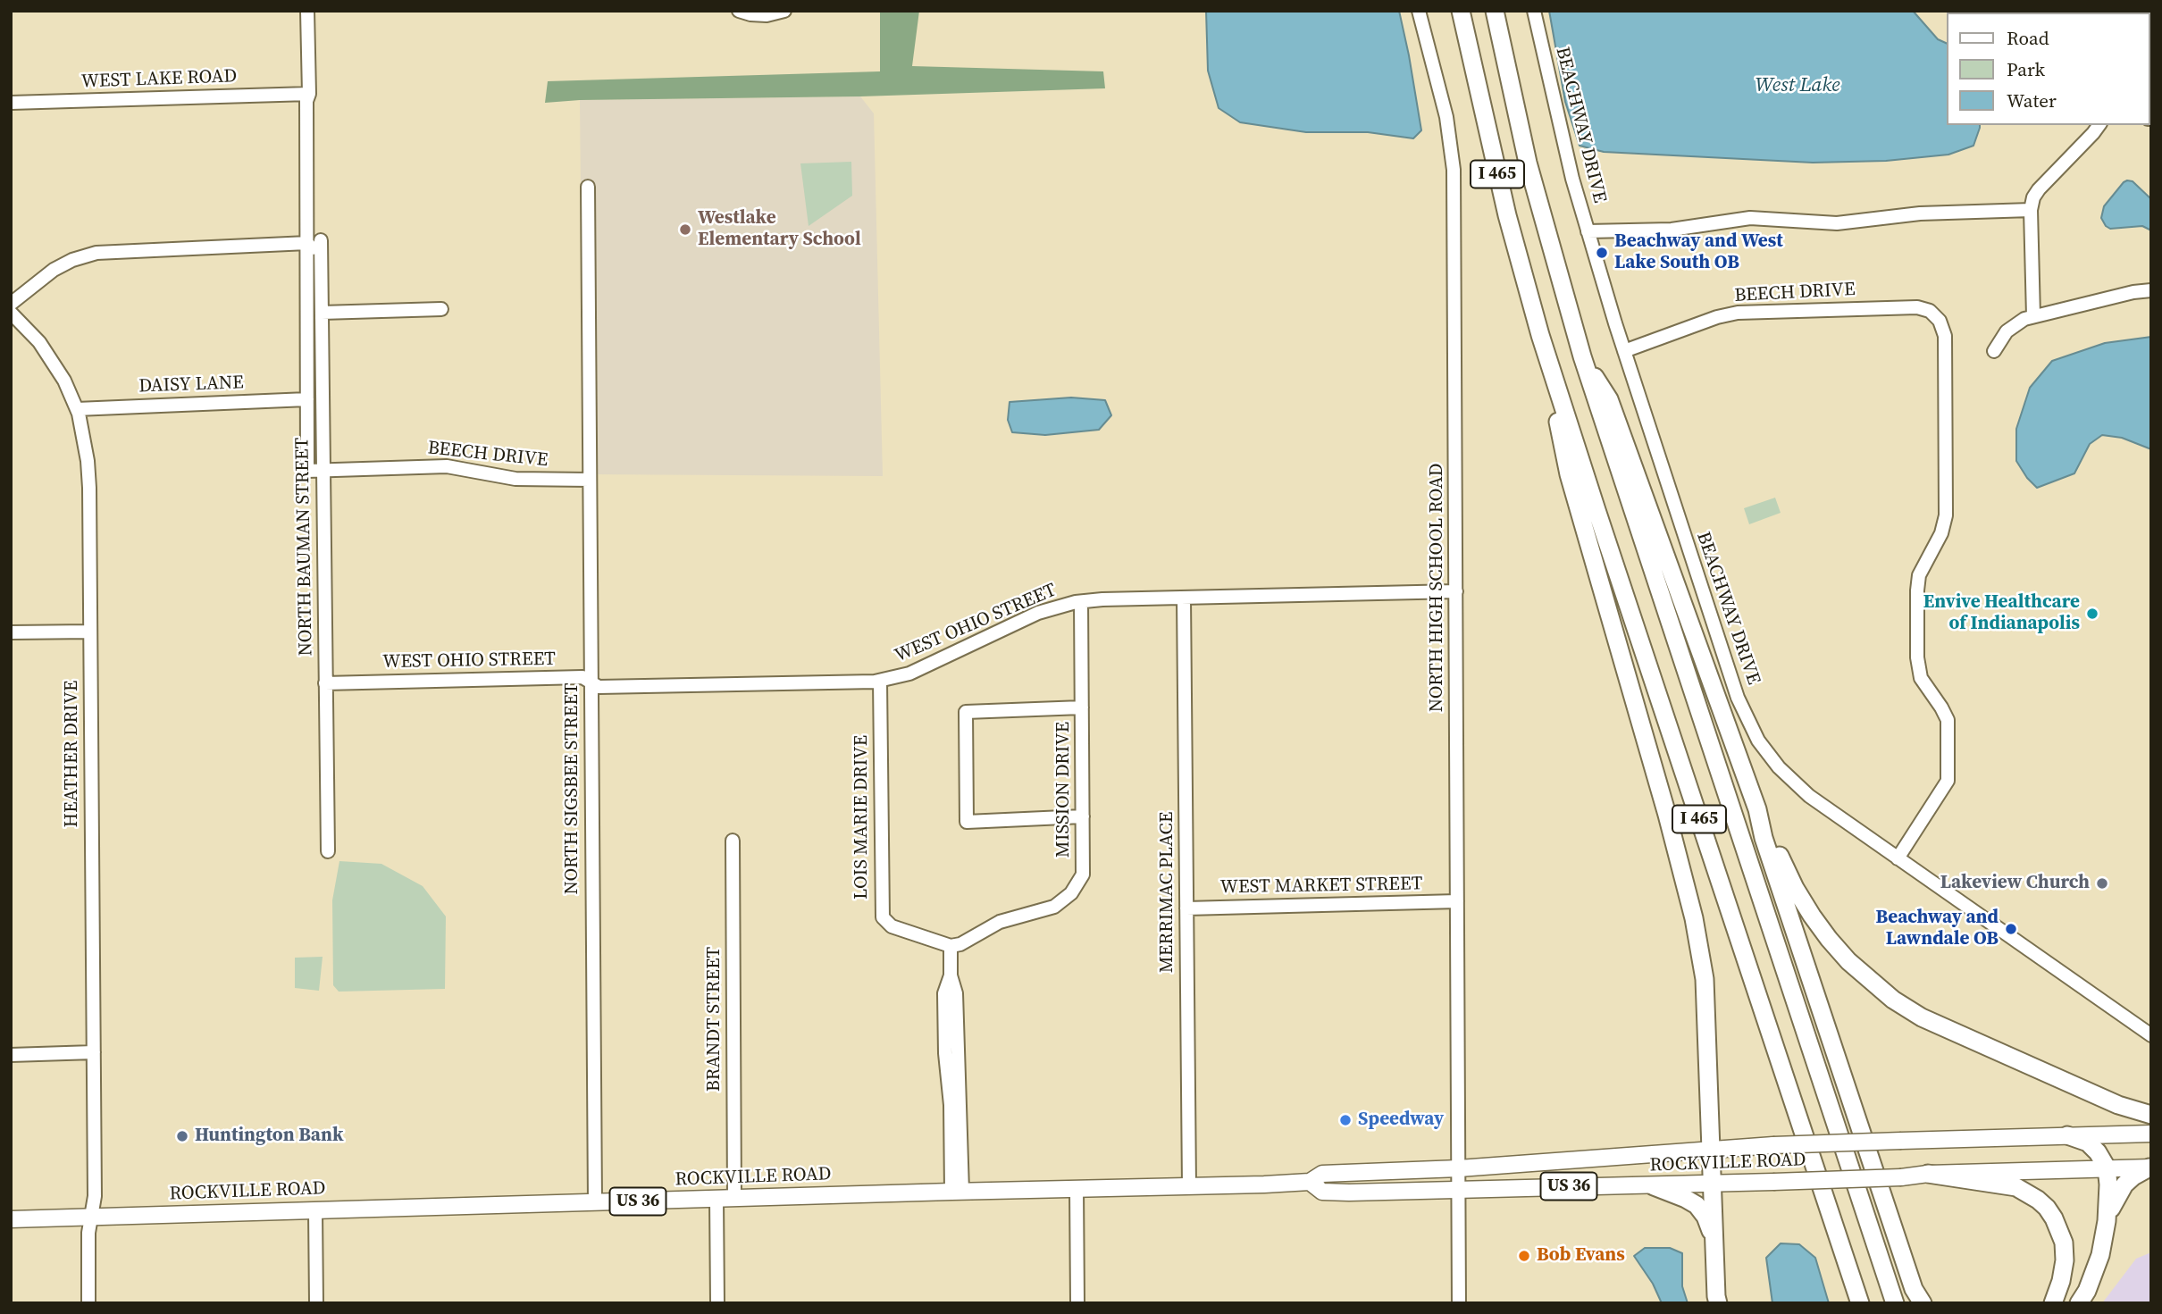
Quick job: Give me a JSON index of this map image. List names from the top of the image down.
{
  "streets": {
    "highway": ["I 465", "US 36"],
    "main road": ["ROCKVILLE ROAD"],
    "street": [
      "WEST LAKE ROAD",
      "BEACHWAY DRIVE",
      "BEECH DRIVE",
      "DAISY LANE",
      "NORTH BAUMAN STREET",
      "NORTH HIGH SCHOOL ROAD",
      "WEST OHIO STREET",
      "HEATHER DRIVE",
      "NORTH SIGSBEE STREET",
      "MISSION DRIVE",
      "LOIS MARIE DRIVE",
      "WEST MARKET STREET",
      "MERRIMAC PLACE",
      "BRANDT STREET"
    ]
  },
  "crossings": [
    ["WEST LAKE ROAD", "NORTH BAUMAN STREET"],
    ["BEACHWAY DRIVE", "BEECH DRIVE"],
    ["BEECH DRIVE", "NORTH BAUMAN STREET"],
    ["BEECH DRIVE", "NORTH SIGSBEE STREET"],
    ["DAISY LANE", "NORTH BAUMAN STREET"],
    ["DAISY LANE", "HEATHER DRIVE"],
    ["NORTH BAUMAN STREET", "WEST OHIO STREET"],
    ["NORTH HIGH SCHOOL ROAD", "WEST OHIO STREET"],
    ["NORTH HIGH SCHOOL ROAD", "WEST MARKET STREET"],
    ["NORTH HIGH SCHOOL ROAD", "ROCKVILLE ROAD"],
    ["WEST OHIO STREET", "NORTH SIGSBEE STREET"],
    ["WEST OHIO STREET", "MISSION DRIVE"],
    ["WEST OHIO STREET", "LOIS MARIE DRIVE"],
    ["WEST OHIO STREET", "MERRIMAC PLACE"],
    ["HEATHER DRIVE", "ROCKVILLE ROAD"],
    ["NORTH SIGSBEE STREET", "ROCKVILLE ROAD"],
    ["MISSION DRIVE", "LOIS MARIE DRIVE"],
    ["WEST MARKET STREET", "MERRIMAC PLACE"],
    ["MERRIMAC PLACE", "ROCKVILLE ROAD"],
    ["BRANDT STREET", "ROCKVILLE ROAD"],
    ["ROCKVILLE ROAD", "US 36"]
  ],
  "water": ["West Lake"],
  "places": [
    "Westlake Elementary School",
    "Beachway and West Lake South OB",
    "Envive Healthcare of Indianapolis",
    "Lakeview Church",
    "Beachway and Lawndale OB",
    "Speedway",
    "Huntington Bank",
    "Bob Evans"
  ],
  "legend": ["Road", "Park", "Water"]
}
